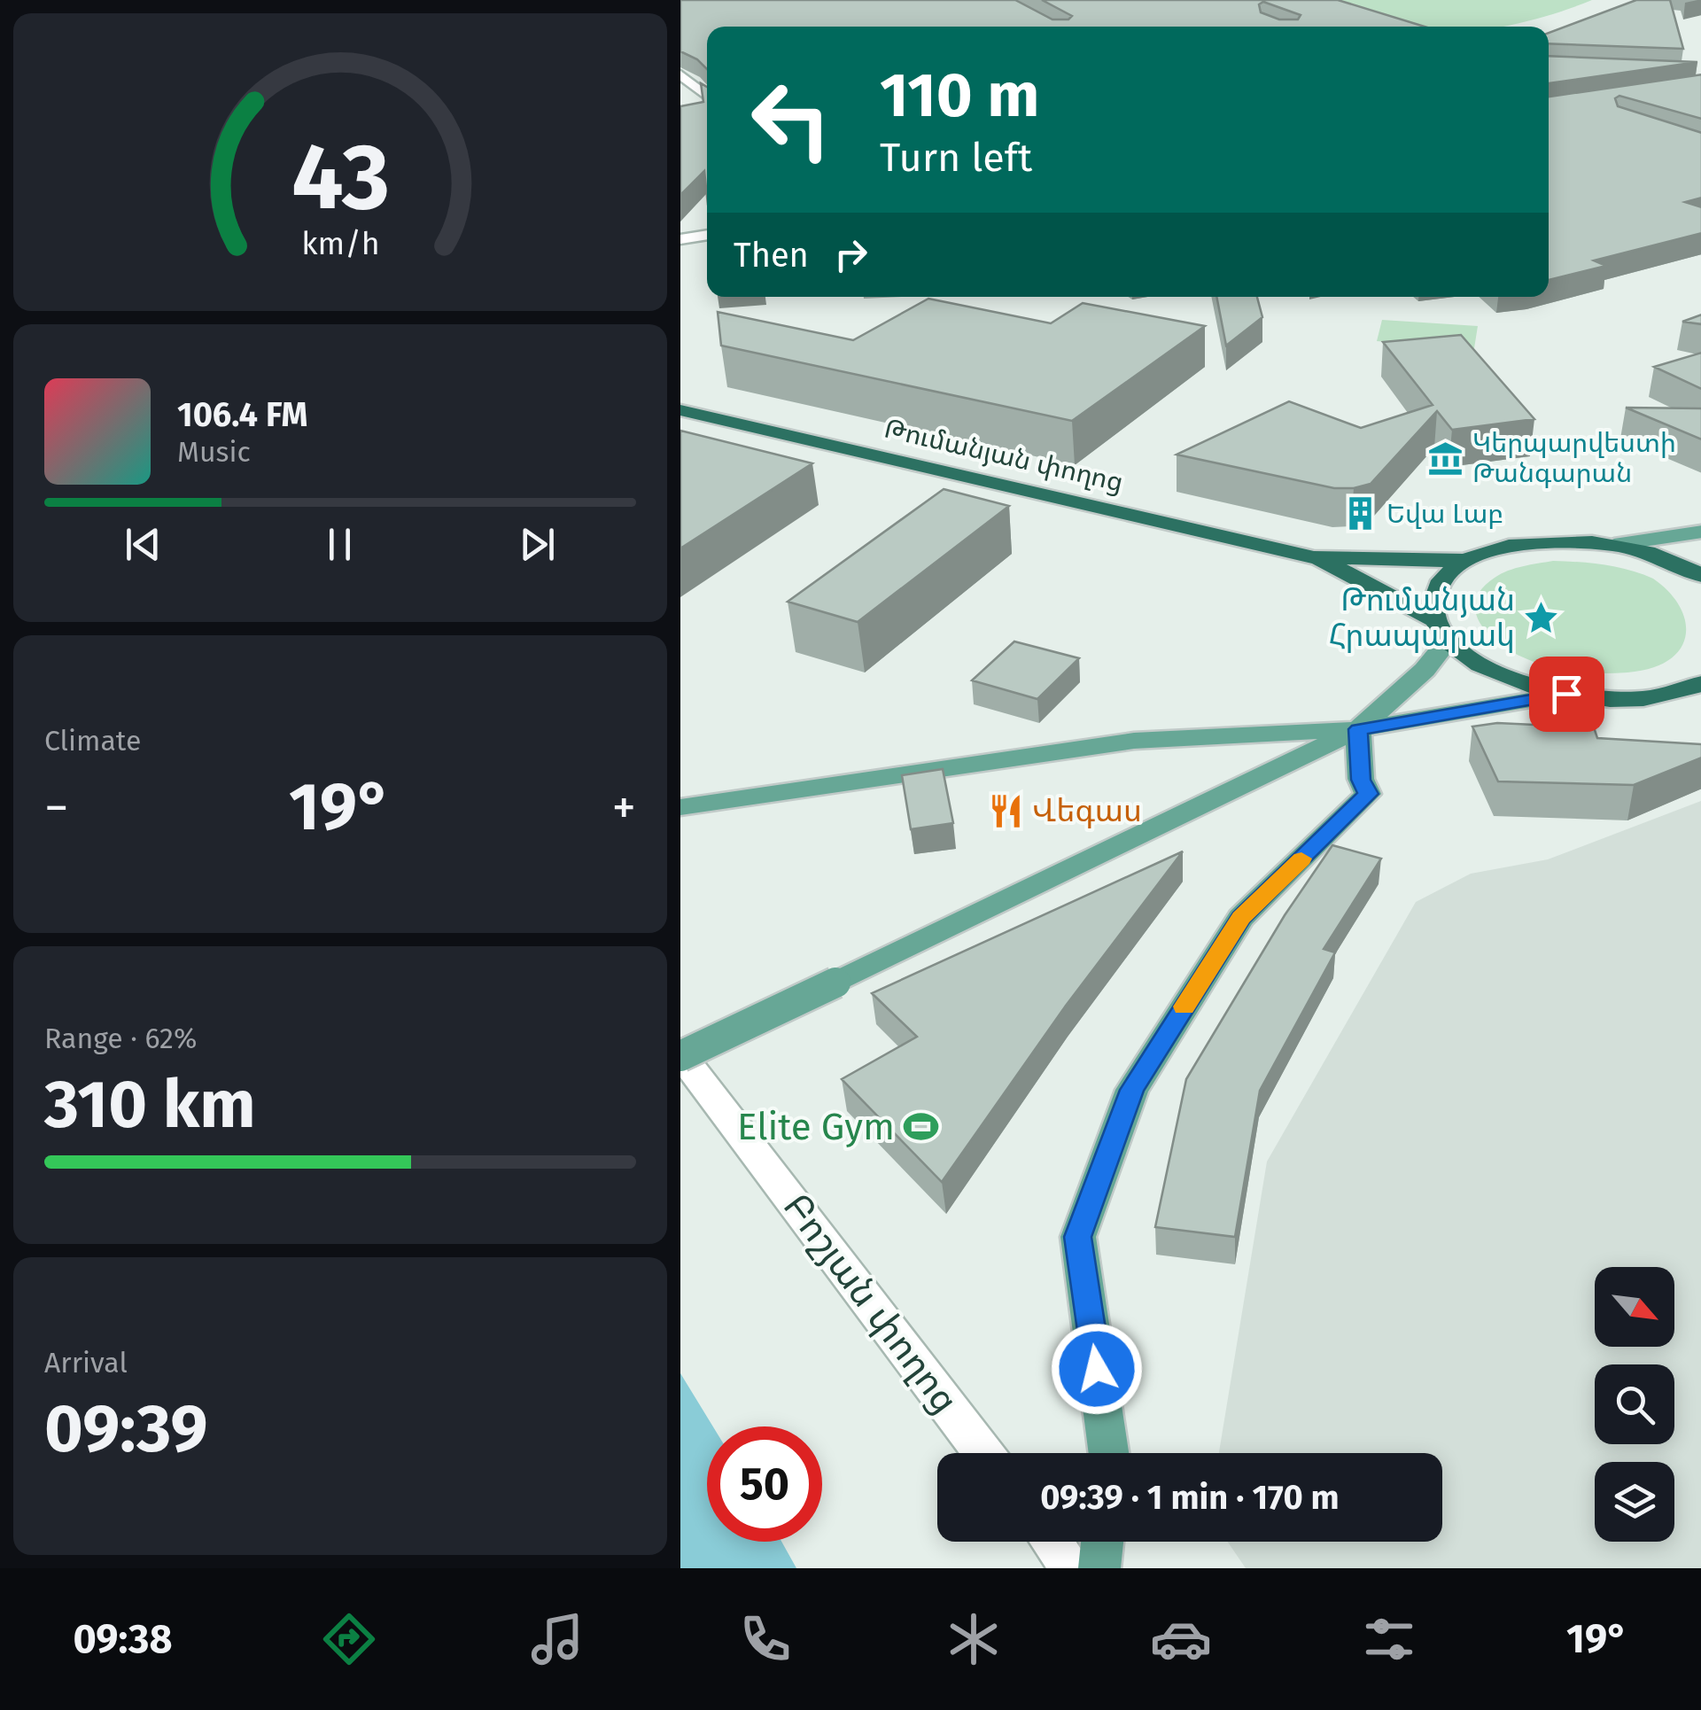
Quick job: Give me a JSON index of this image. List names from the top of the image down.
{
  "streets": {
    "highway": ["Թումանյան փողոց"],
    "street": ["Բոշյան փողոց"]
  },
  "places": {
    "museum": ["Կերպարվեստի Թանգարան"],
    "building": ["Եվա Լաբ"],
    "place": ["Թումանյան Հրապարակ"],
    "restaurant": ["Վեգաս"],
    "sports": ["Elite Gym"]
  },
  "north": "bottom right",
  "page": {
    "turn": ["110 m", "Turn left"],
    "then": "Then",
    "song": ["106.4 FM", "Music"],
    "tile": [
      "Climate",
      ["Range · 62%", "310 km"],
      ["Arrival", "09:39"]
    ],
    "heat": ["−", "19°", "+"],
    "limit": "50",
    "trip": "09:39 · 1 min · 170 m",
    "tabs": ["09:38", "19°"],
    "gauge": ["43", "km/h"]
  }
}
